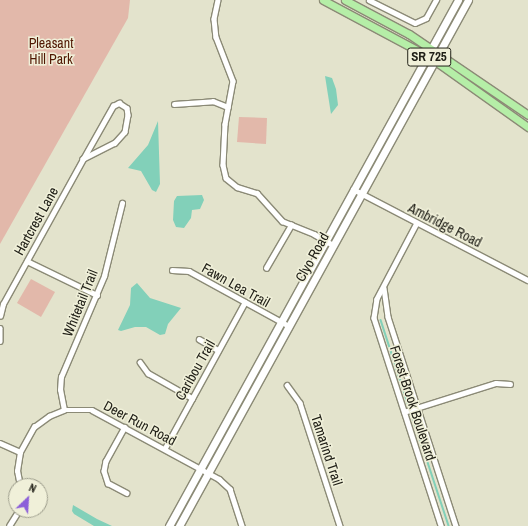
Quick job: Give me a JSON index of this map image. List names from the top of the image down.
{
  "streets": {
    "main road": ["SR 725"],
    "street": [
      "Hartcrest Lane",
      "Ambridge Road",
      "Clyo Road",
      "Fawn Lea Trail",
      "Whitetail Trail",
      "Caribou Trail",
      "Forest Brook Boulevard",
      "Deer Run Road",
      "Tamarind Trail"
    ]
  },
  "crossings": [
    ["SR 725", "Clyo Road"],
    ["Ambridge Road", "Clyo Road"],
    ["Ambridge Road", "Forest Brook Boulevard"],
    ["Clyo Road", "Fawn Lea Trail"],
    ["Clyo Road", "Deer Run Road"],
    ["Fawn Lea Trail", "Caribou Trail"],
    ["Whitetail Trail", "Deer Run Road"],
    ["Caribou Trail", "Deer Run Road"]
  ],
  "parks": ["Pleasant Hill Park"],
  "north": "top right"
}
